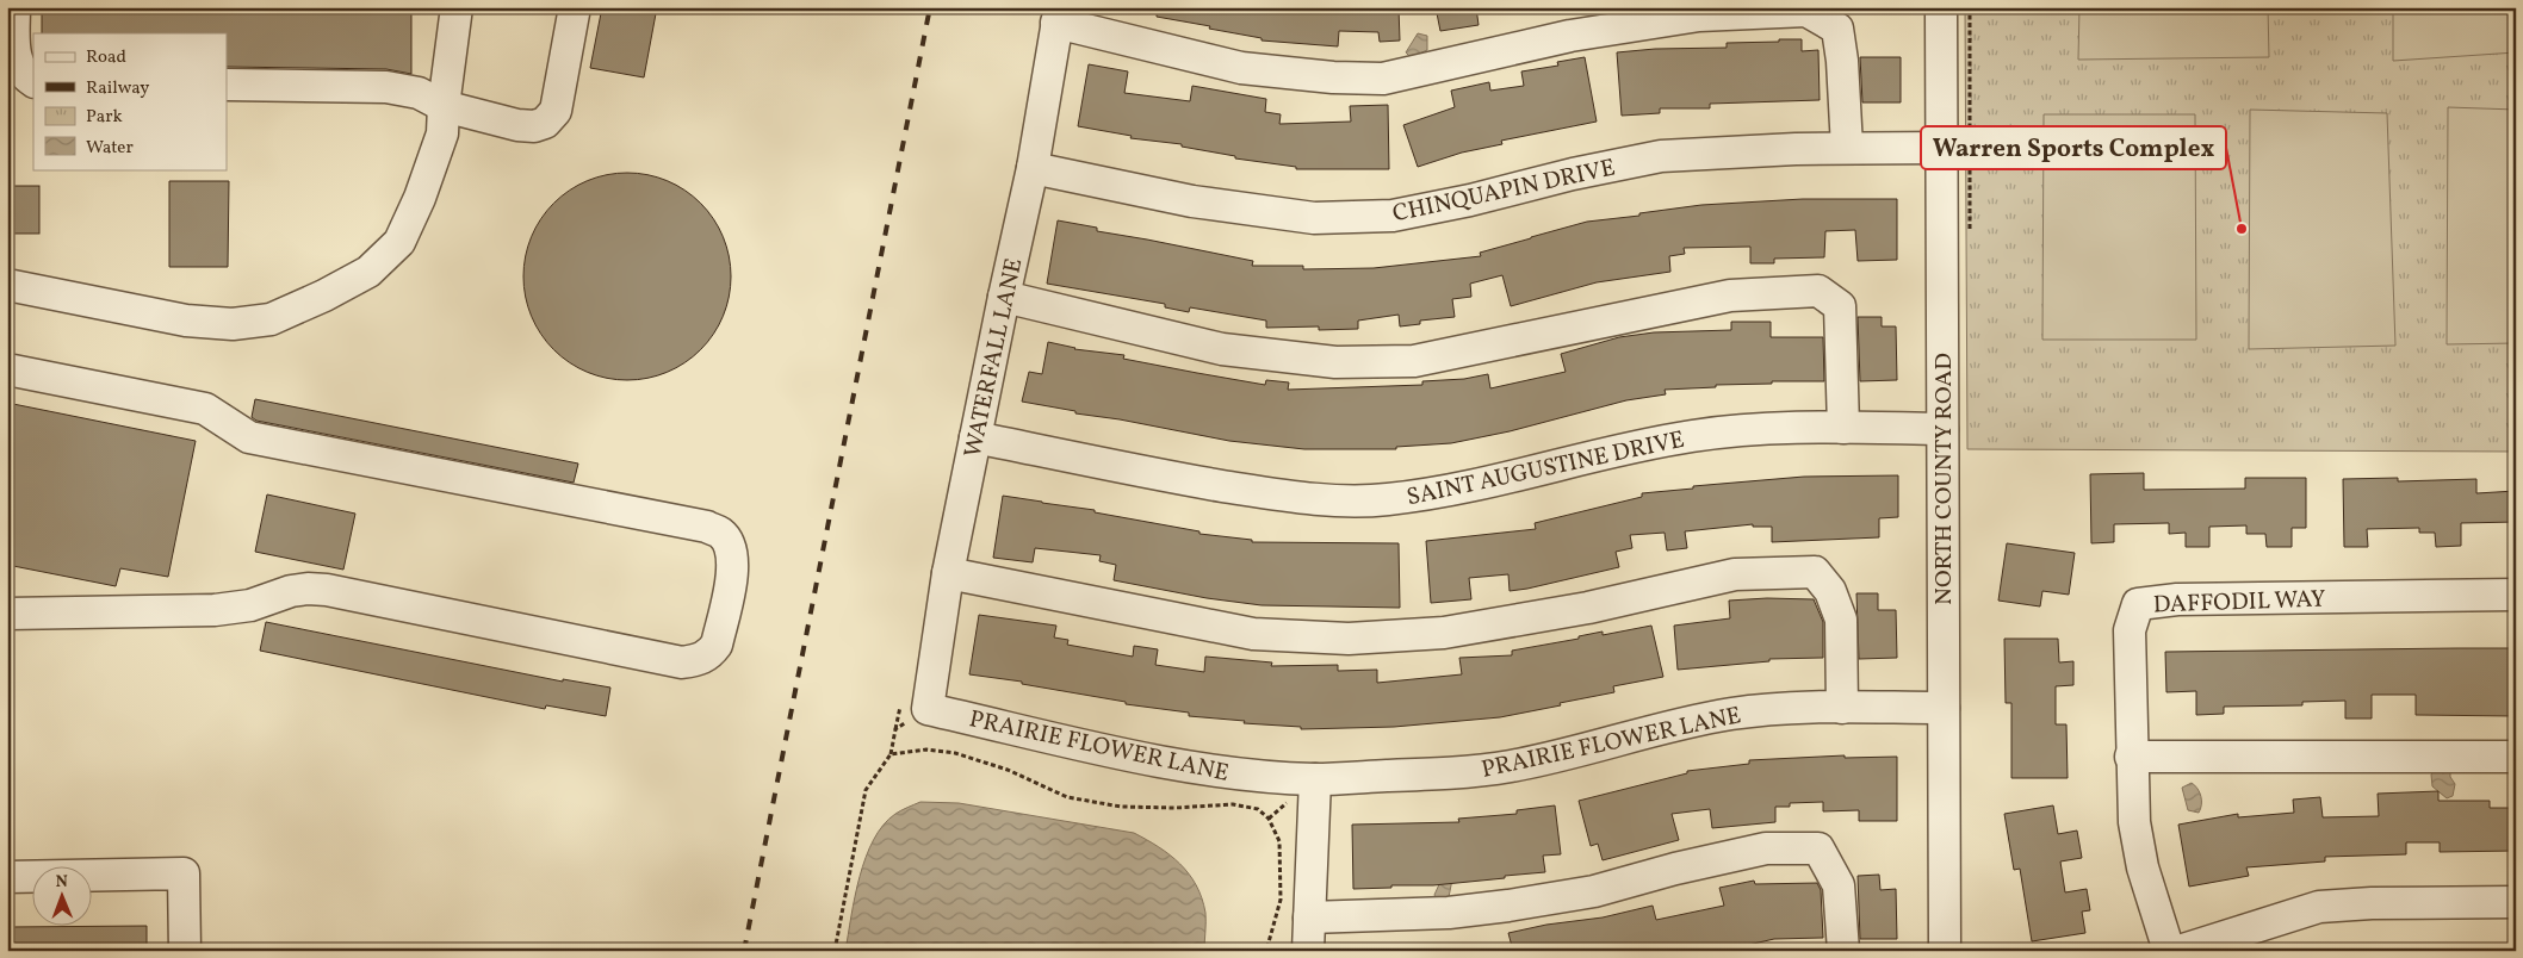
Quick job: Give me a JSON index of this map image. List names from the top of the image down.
{
  "streets": {
    "street": [
      "CHINQUAPIN DRIVE",
      "WATERFALL LANE",
      "SAINT AUGUSTINE DRIVE",
      "NORTH COUNTY ROAD",
      "DAFFODIL WAY",
      "PRAIRIE FLOWER LANE"
    ]
  },
  "crossings": [
    ["CHINQUAPIN DRIVE", "WATERFALL LANE"],
    ["CHINQUAPIN DRIVE", "NORTH COUNTY ROAD"],
    ["WATERFALL LANE", "SAINT AUGUSTINE DRIVE"],
    ["WATERFALL LANE", "PRAIRIE FLOWER LANE"],
    ["SAINT AUGUSTINE DRIVE", "NORTH COUNTY ROAD"],
    ["NORTH COUNTY ROAD", "PRAIRIE FLOWER LANE"]
  ],
  "places": ["Warren Sports Complex"],
  "legend": [
    "Road",
    "Railway",
    "Park",
    "Water"
  ],
  "north": "top"
}
